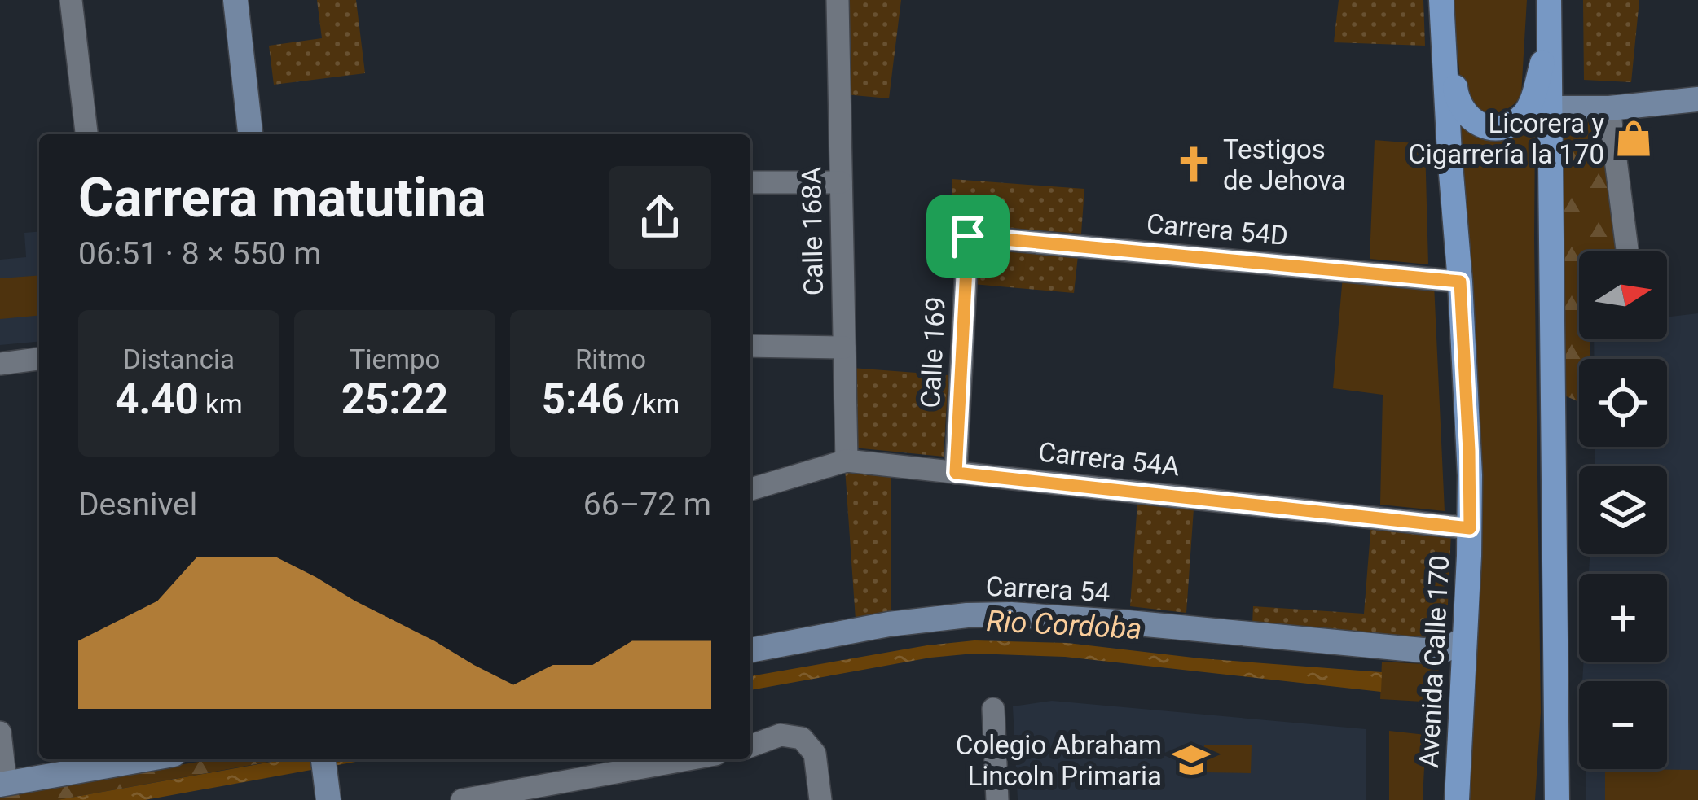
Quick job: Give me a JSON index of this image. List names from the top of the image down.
{
  "streets": {
    "main road": ["Avenida Calle 170"],
    "street": [
      "Carrera 54D",
      "Calle 168A",
      "Calle 169",
      "Carrera 54A",
      "Carrera 54"
    ]
  },
  "crossings": [
    ["Carrera 54D", "Calle 169"],
    ["Carrera 54D", "Avenida Calle 170"],
    ["Calle 168A", "Carrera 54A"],
    ["Calle 169", "Carrera 54A"],
    ["Carrera 54A", "Avenida Calle 170"],
    ["Carrera 54", "Avenida Calle 170"]
  ],
  "water": ["Rio Cordoba"],
  "places": {
    "shop": ["Licorera y Cigarrería la 170"],
    "church": ["Testigos de Jehova"],
    "school or university": ["Colegio Abraham Lincoln Primaria"]
  },
  "north": "right",
  "page": {
    "heading": ["Carrera matutina", "06:51 · 8 × 550 m"],
    "map_buttons": ["+", "−"],
    "stats": [
      ["Distancia", "4.40 km"],
      ["Tiempo", "25:22"],
      ["Ritmo", "5:46 /km"]
    ],
    "chart": ["Desnivel", "66–72 m"]
  }
}
